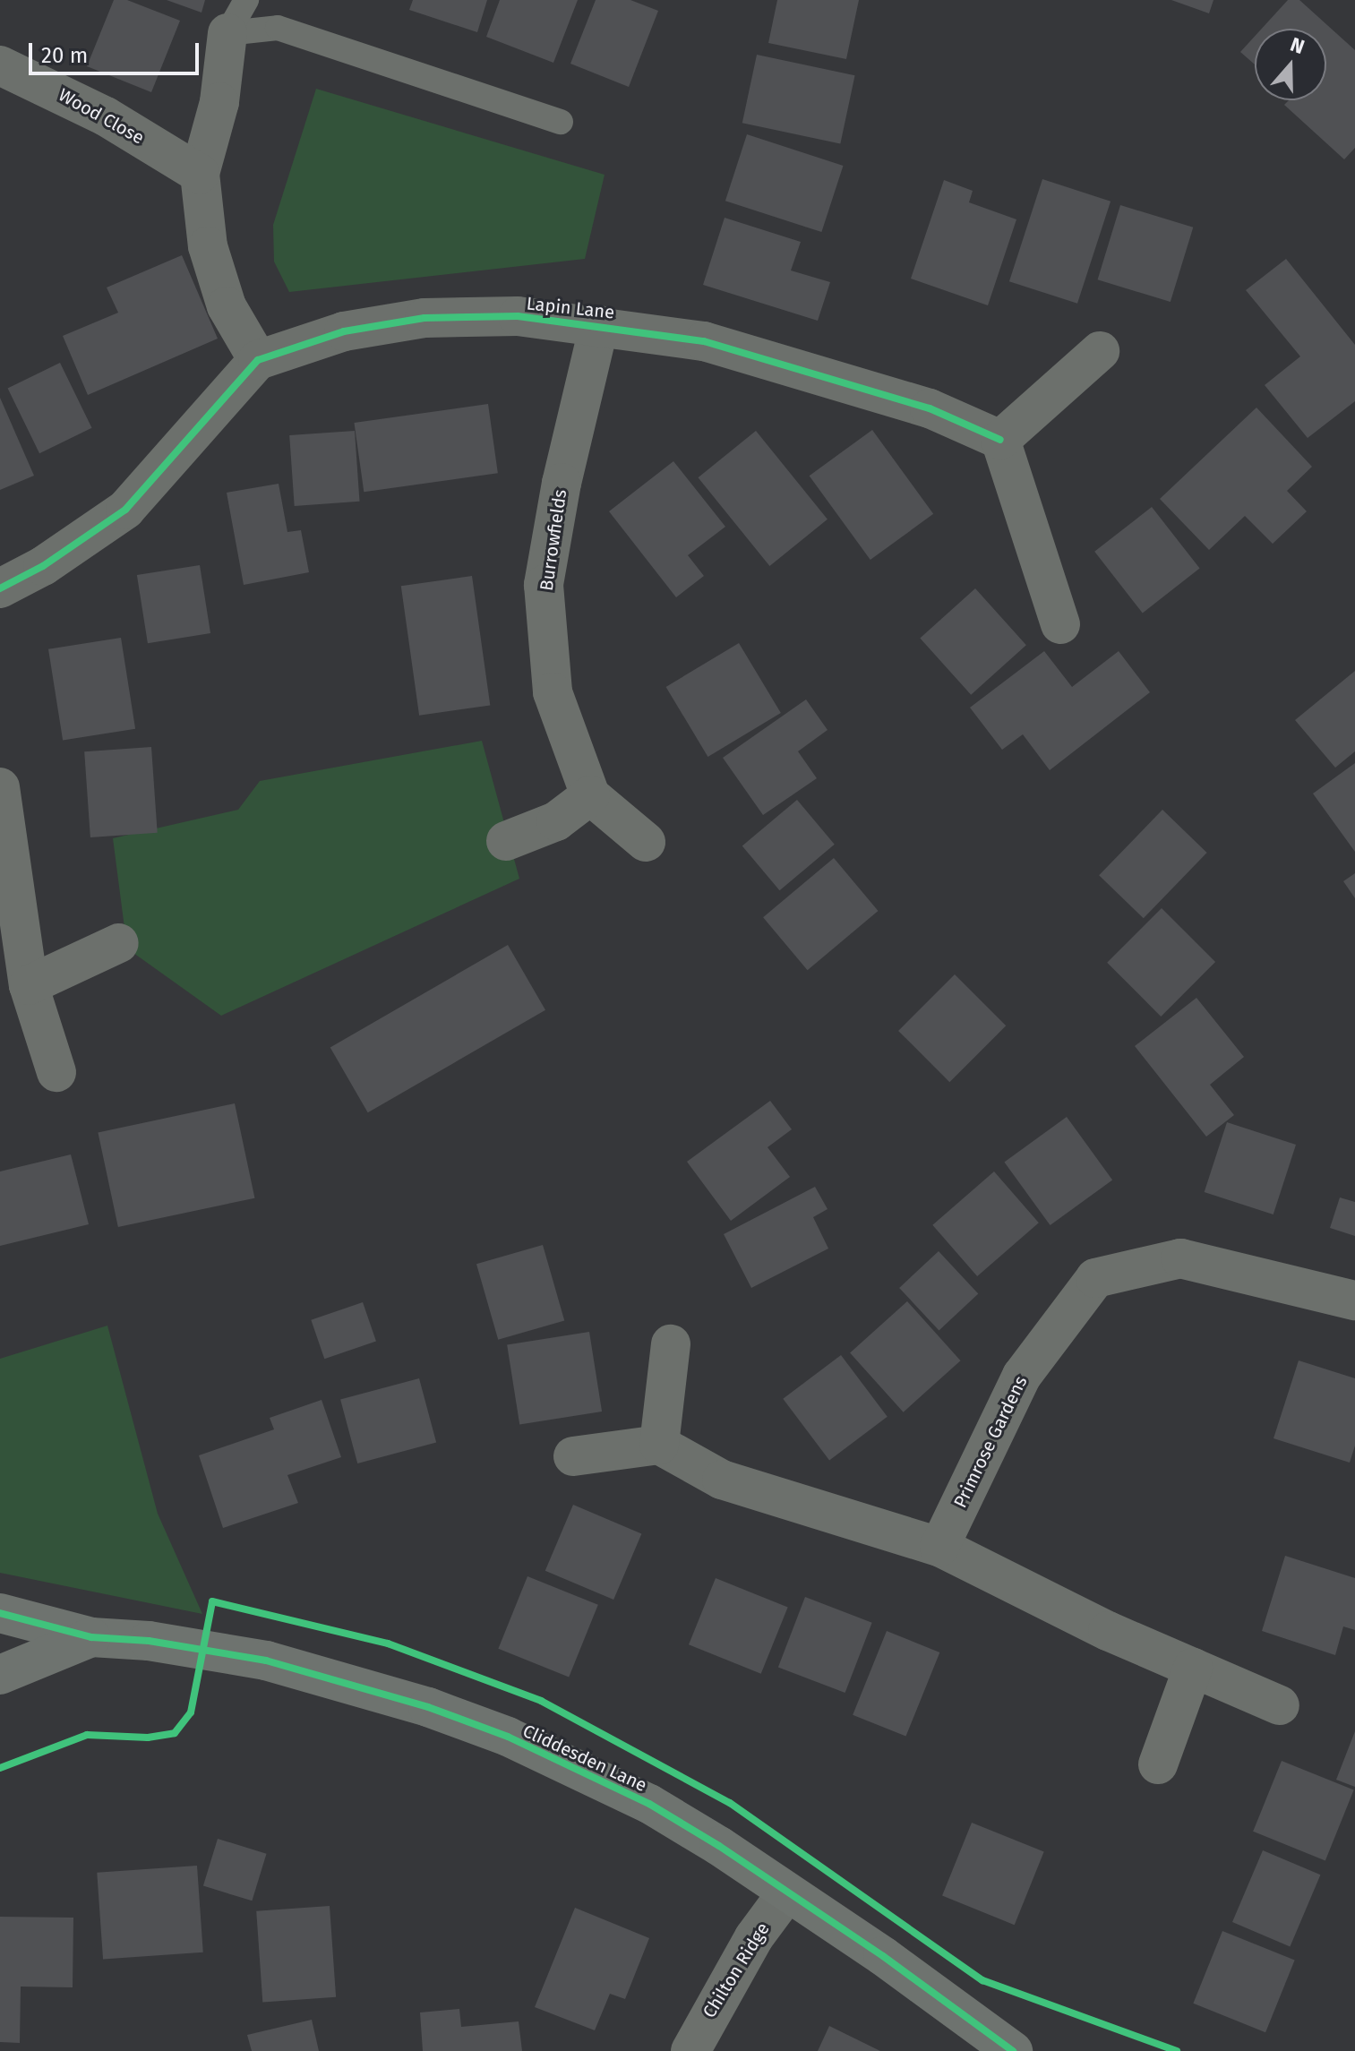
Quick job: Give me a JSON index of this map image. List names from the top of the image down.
{
  "streets": {
    "street": [
      "Wood Close",
      "Lapin Lane",
      "Burrowfields",
      "Primrose Gardens",
      "Cliddesden Lane",
      "Chilton Ridge"
    ]
  },
  "crossings": [
    ["Lapin Lane", "Burrowfields"],
    ["Cliddesden Lane", "Chilton Ridge"]
  ],
  "scale_bar": "20 m",
  "north": "top"
}
